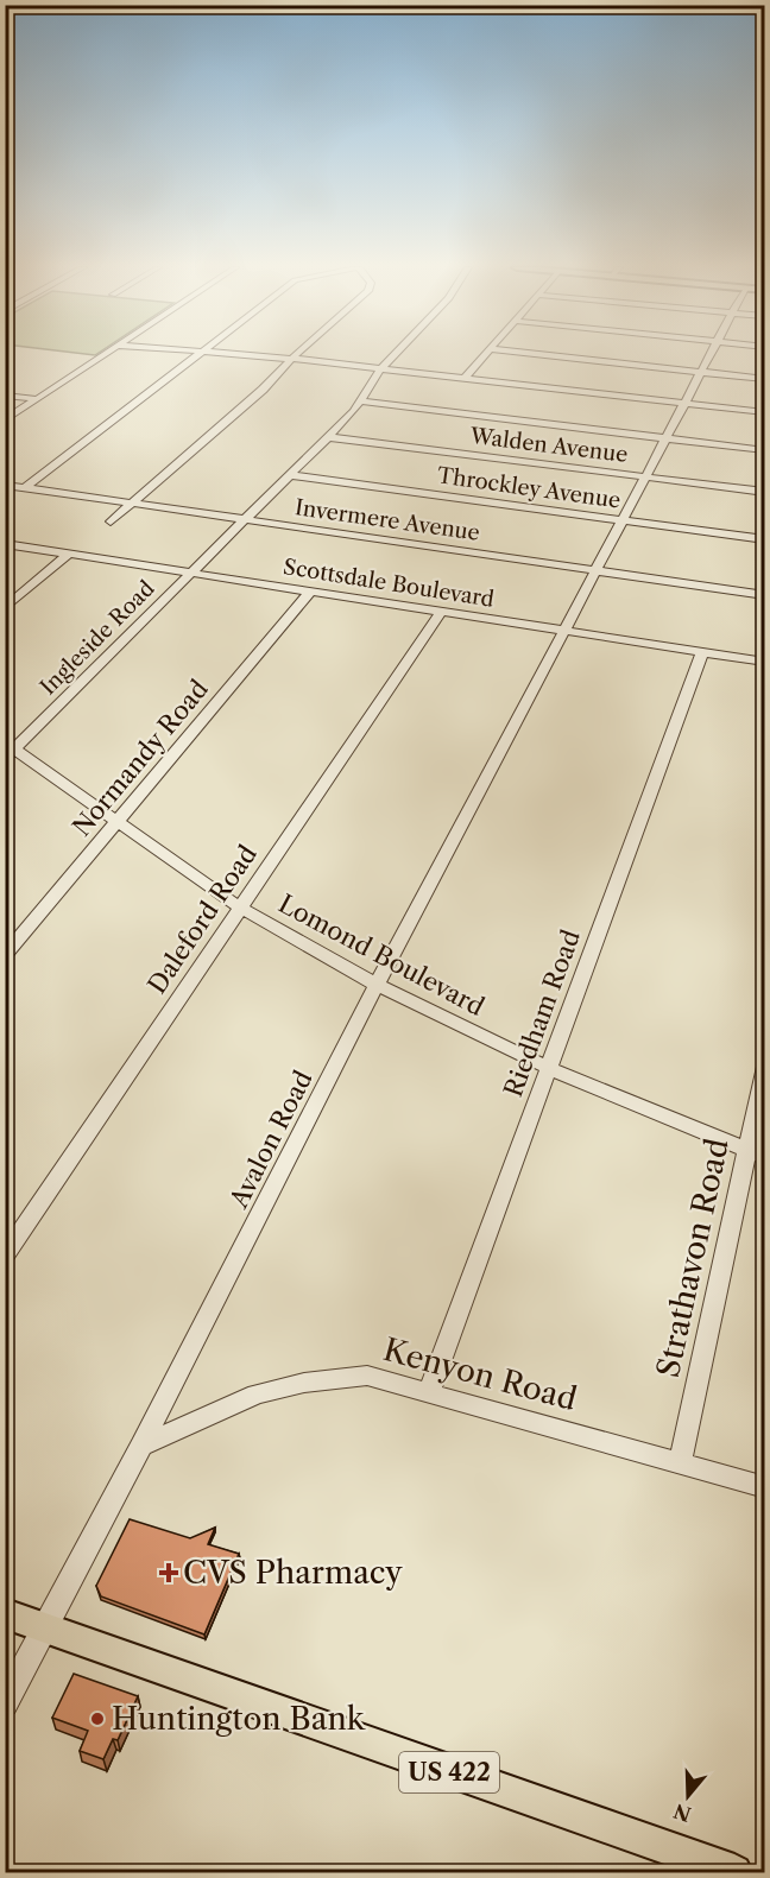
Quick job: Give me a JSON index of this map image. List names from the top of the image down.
{
  "streets": {
    "main road": ["US 422"],
    "street": [
      "Walden Avenue",
      "Throckley Avenue",
      "Invermere Avenue",
      "Scottsdale Boulevard",
      "Ingleside Road",
      "Normandy Road",
      "Daleford Road",
      "Lomond Boulevard",
      "Riedham Road",
      "Avalon Road",
      "Strathavon Road",
      "Kenyon Road"
    ]
  },
  "crossings": [
    ["Walden Avenue", "Ingleside Road"],
    ["Walden Avenue", "Avalon Road"],
    ["Throckley Avenue", "Ingleside Road"],
    ["Throckley Avenue", "Avalon Road"],
    ["Invermere Avenue", "Ingleside Road"],
    ["Invermere Avenue", "Avalon Road"],
    ["Scottsdale Boulevard", "Ingleside Road"],
    ["Scottsdale Boulevard", "Normandy Road"],
    ["Scottsdale Boulevard", "Daleford Road"],
    ["Scottsdale Boulevard", "Riedham Road"],
    ["Scottsdale Boulevard", "Avalon Road"],
    ["Ingleside Road", "Lomond Boulevard"],
    ["Normandy Road", "Lomond Boulevard"],
    ["Daleford Road", "Lomond Boulevard"],
    ["Lomond Boulevard", "Riedham Road"],
    ["Lomond Boulevard", "Avalon Road"],
    ["Lomond Boulevard", "Strathavon Road"],
    ["Riedham Road", "Kenyon Road"],
    ["Avalon Road", "Kenyon Road"],
    ["Avalon Road", "US 422"],
    ["Strathavon Road", "Kenyon Road"]
  ],
  "places": {
    "health": ["CVS Pharmacy"],
    "other": ["Huntington Bank"]
  },
  "north": "bottom"
}
